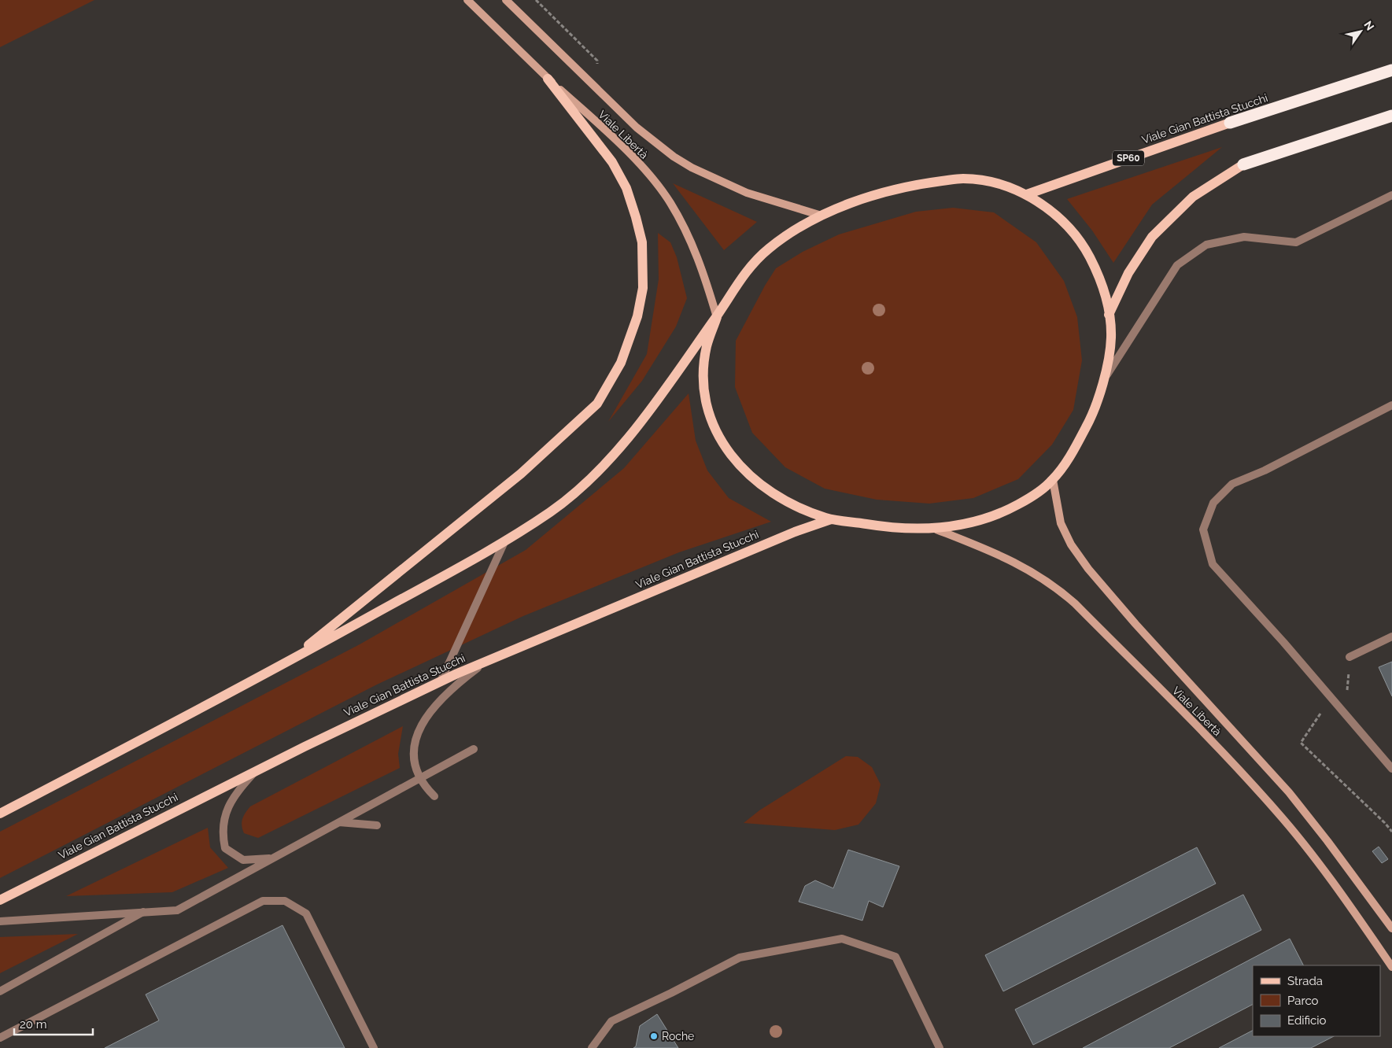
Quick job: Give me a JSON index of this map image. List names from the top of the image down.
{
  "streets": {
    "highway": ["Viale Gian Battista Stucchi", "SP60"],
    "main road": ["Viale Libertà"]
  },
  "crossings": [
    ["Viale Gian Battista Stucchi", "Viale Libertà"]
  ],
  "places": ["Roche"],
  "legend": ["Strada", "Parco", "Edificio"],
  "scale_bar": "20 m",
  "north": "top right"
}
